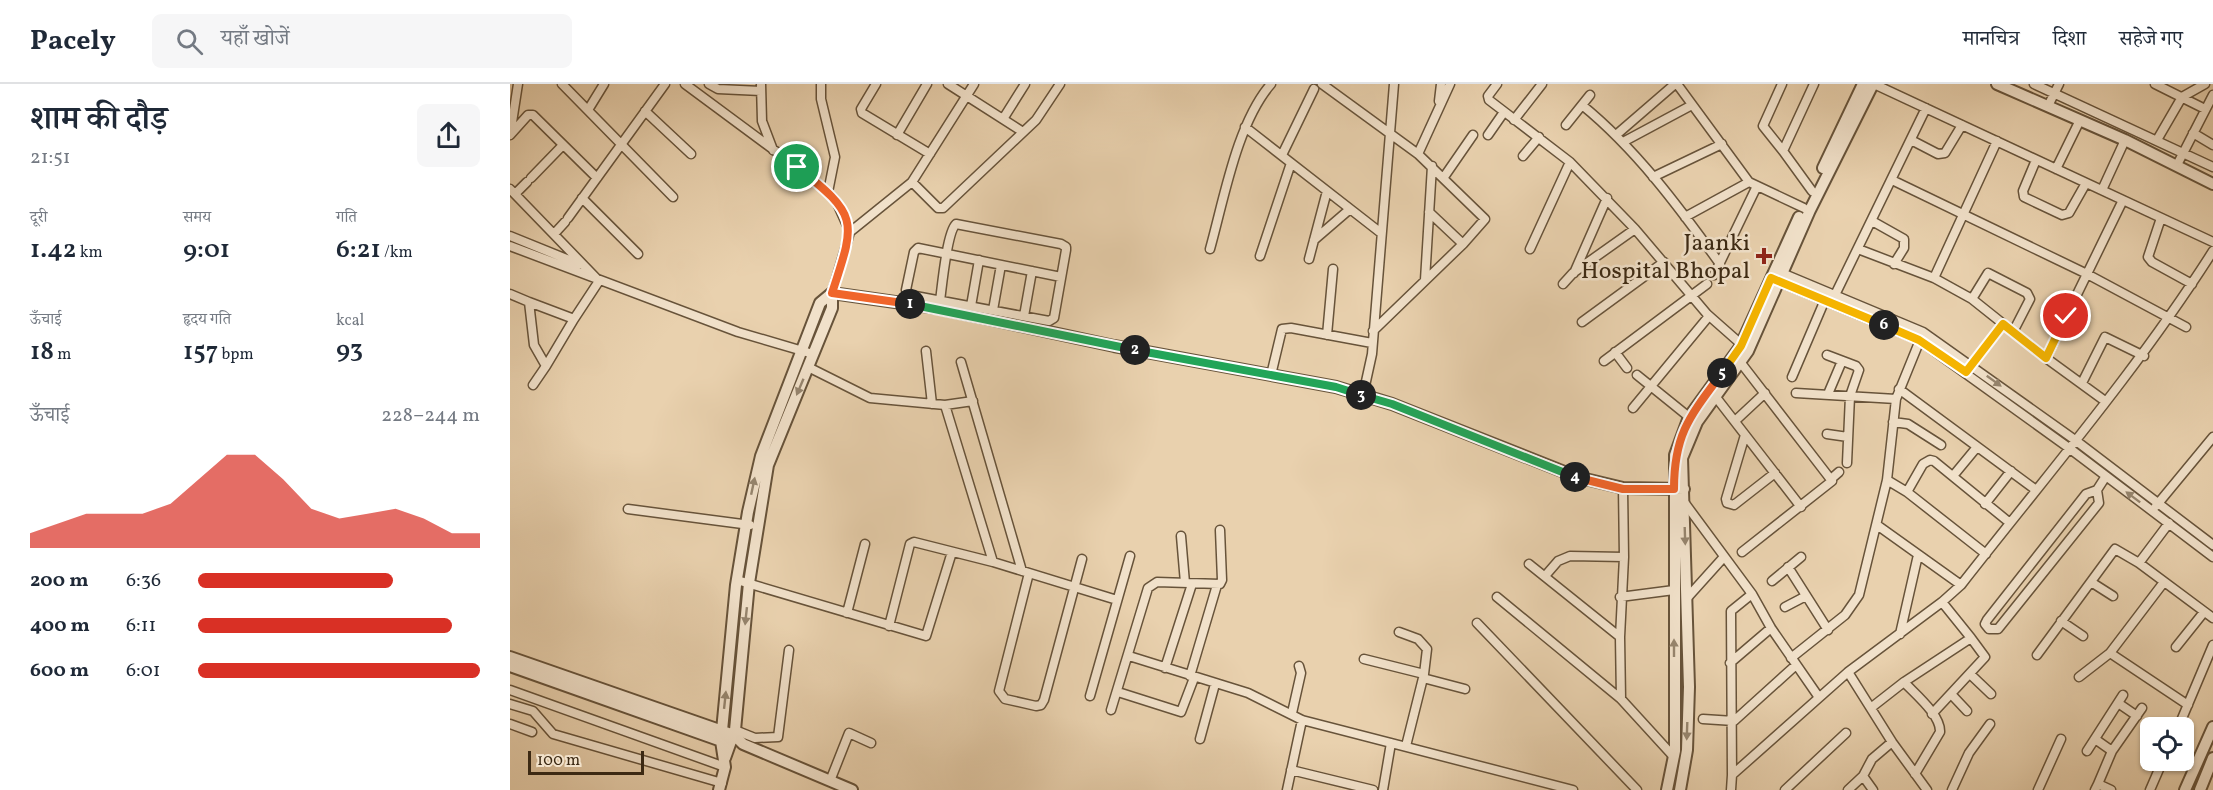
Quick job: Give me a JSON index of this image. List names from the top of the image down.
{
  "places": {
    "health": ["Jaanki Hospital Bhopal"]
  },
  "scale_bar": "100 m",
  "page": {
    "header": "Pacely",
    "search": "यहाँ खोजें",
    "nav": ["मानचित्र", "दिशा", "सहेजे गए"],
    "heading": ["शाम की दौड़", "21:51"],
    "stats": [
      ["दूरी", "1.42 km"],
      ["समय", "9:01"],
      ["गति", "6:21 /km"],
      ["ऊँचाई", "18 m"],
      ["हृदय गति", "157 bpm"],
      ["kcal", "93"]
    ],
    "pins": [
      "1",
      "6",
      "2",
      "5",
      "3",
      "4"
    ],
    "chart": ["ऊँचाई", "228–244 m"],
    "list": [
      {
        "name": "200 m",
        "note": "6:36"
      },
      {
        "name": "400 m",
        "note": "6:11"
      },
      {
        "name": "600 m",
        "note": "6:01"
      }
    ],
    "scale": "100 m"
  }
}
